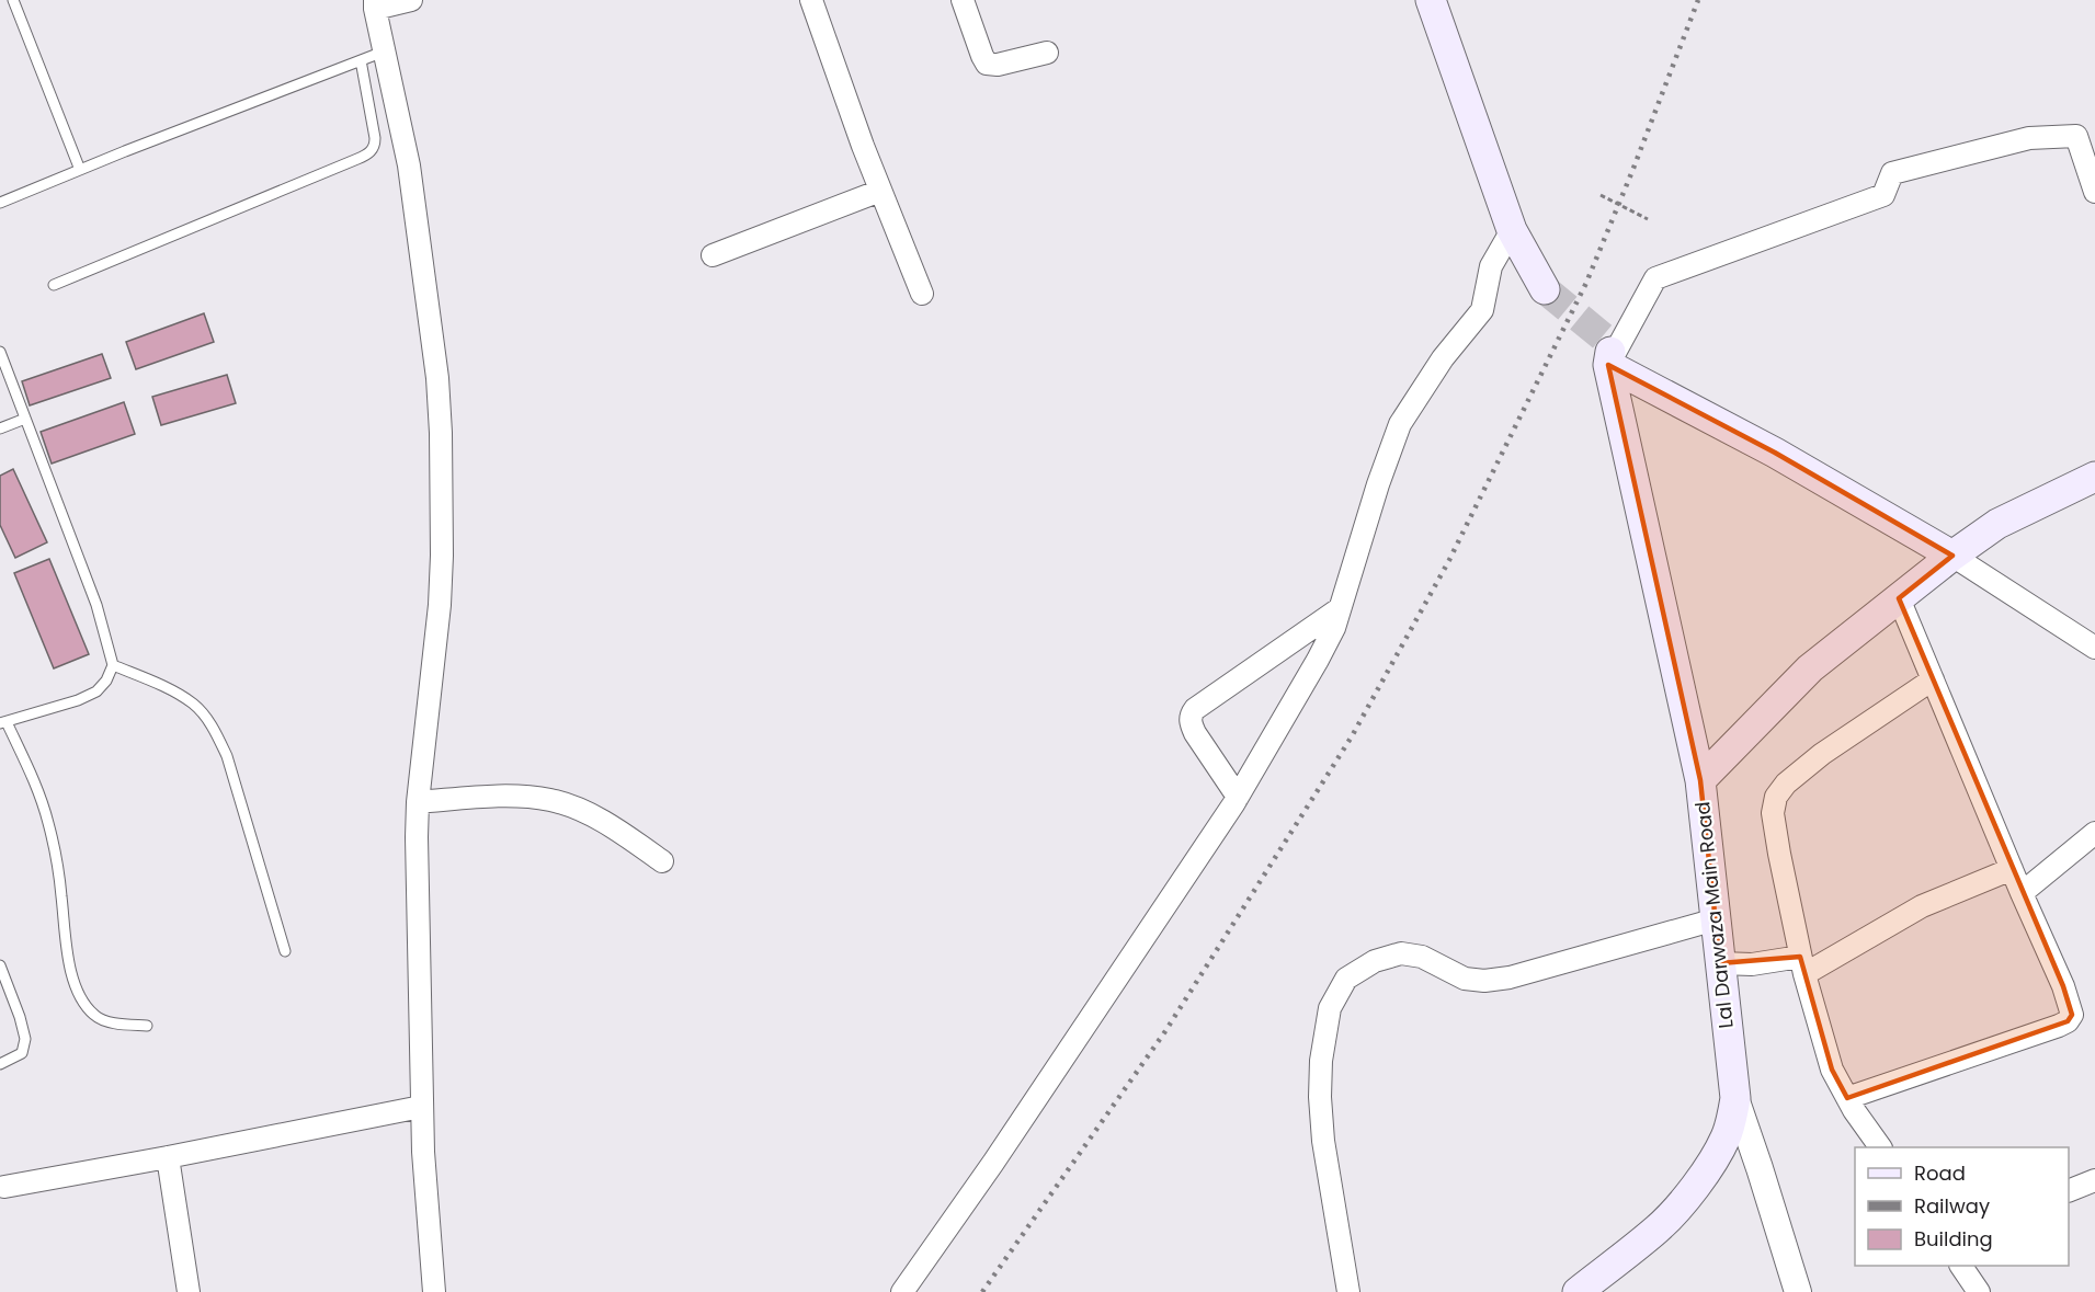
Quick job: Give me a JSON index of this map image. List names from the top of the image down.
{
  "streets": {
    "main road": ["Lal Darwaza Main Road"]
  },
  "legend": ["Road", "Railway", "Building"]
}
